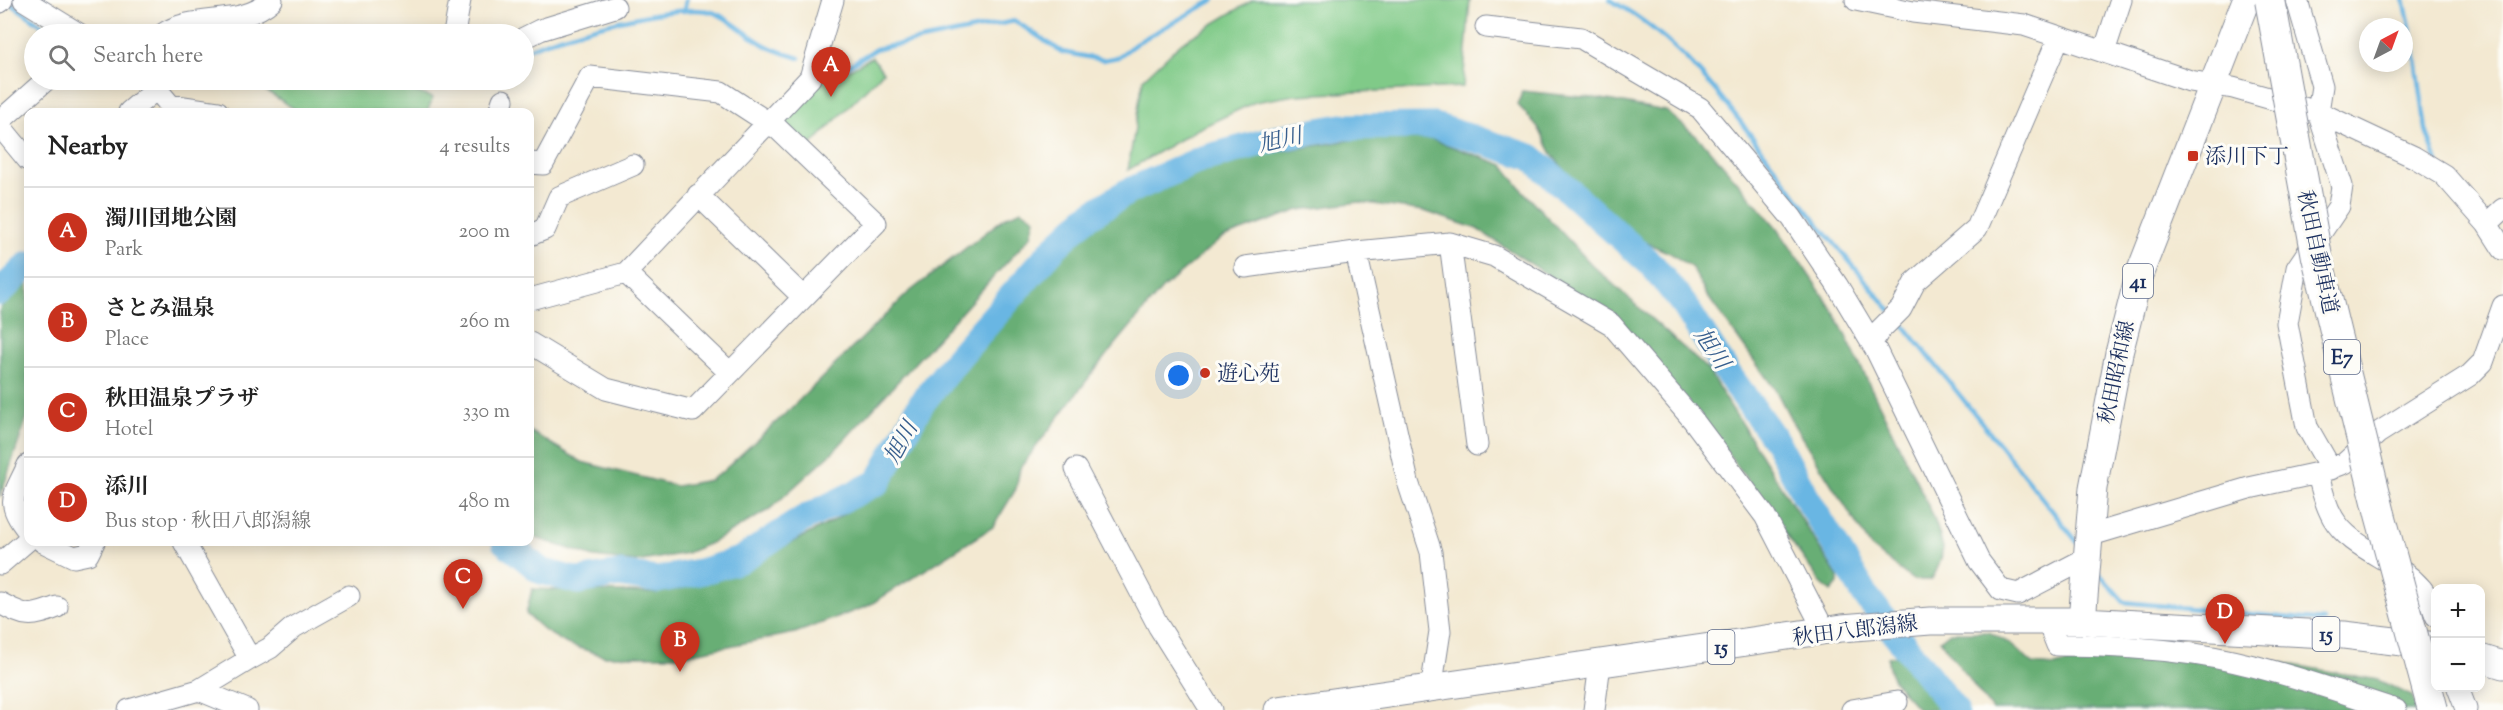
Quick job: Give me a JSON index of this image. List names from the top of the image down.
{
  "streets": {
    "highway": ["秋田自動車道", "E7"],
    "main road": [
      "41",
      "秋田昭和線",
      "秋田八郎潟線",
      "15"
    ]
  },
  "crossings": [
    ["秋田昭和線", "秋田八郎潟線"]
  ],
  "water": ["旭川"],
  "places": {
    "transit": ["添川下丁"],
    "other": ["遊心苑"]
  },
  "north": "top right",
  "page": {
    "search": "Search here",
    "pins": [
      "A",
      "C",
      "D",
      "B"
    ],
    "heading": ["Nearby", "4 results"],
    "list": [
      {
        "mark": "A",
        "name": "濁川団地公園",
        "note": "Park",
        "value": "200 m"
      },
      {
        "mark": "B",
        "name": "さとみ温泉",
        "note": "Place",
        "value": "260 m"
      },
      {
        "mark": "C",
        "name": "秋田温泉プラザ",
        "note": "Hotel",
        "value": "330 m"
      },
      {
        "mark": "D",
        "name": "添川",
        "note": "Bus stop · 秋田八郎潟線",
        "value": "480 m"
      }
    ],
    "map_buttons": ["+", "−"]
  }
}
